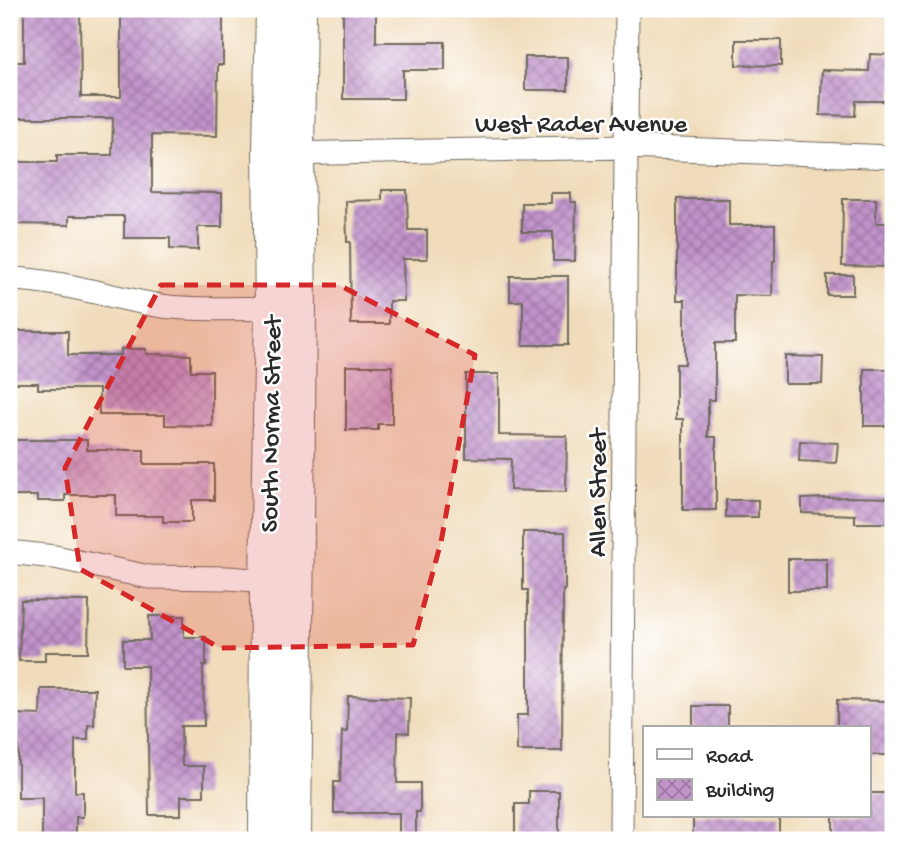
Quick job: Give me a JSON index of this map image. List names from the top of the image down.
{
  "streets": {
    "street": ["West Rader Avenue", "South Norma Street", "Allen Street"]
  },
  "crossings": [
    ["West Rader Avenue", "South Norma Street"],
    ["West Rader Avenue", "Allen Street"]
  ],
  "legend": ["Road", "Building"]
}
